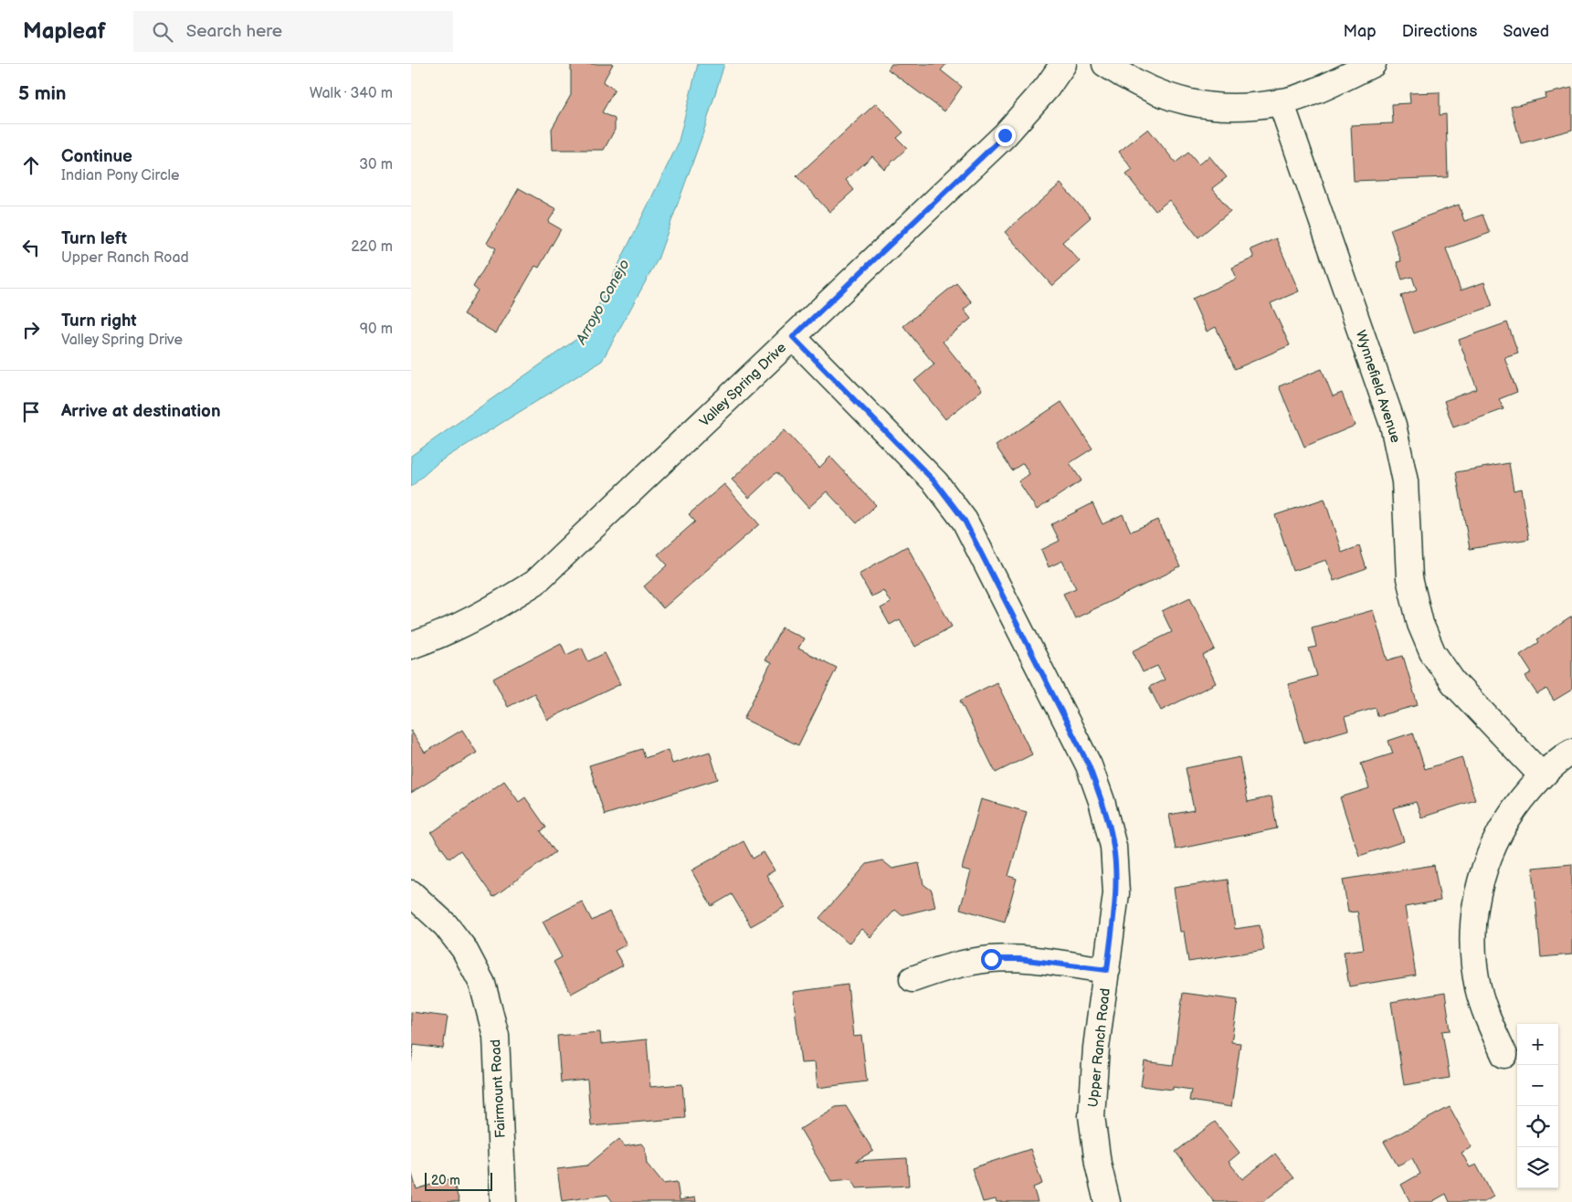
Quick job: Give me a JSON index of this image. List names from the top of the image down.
{
  "streets": {
    "street": [
      "Valley Spring Drive",
      "Wynnefield Avenue",
      "Upper Ranch Road",
      "Fairmount Road"
    ]
  },
  "crossings": [
    ["Valley Spring Drive", "Upper Ranch Road"]
  ],
  "water": ["Arroyo Conejo"],
  "scale_bar": "20 m",
  "page": {
    "header": "Mapleaf",
    "search": "Search here",
    "nav": ["Map", "Directions", "Saved"],
    "heading": ["5 min", "Walk · 340 m"],
    "list": [
      ["Continue", "Indian Pony Circle", "30 m"],
      ["Turn left", "Upper Ranch Road", "220 m"],
      ["Turn right", "Valley Spring Drive", "90 m"],
      "Arrive at destination"
    ],
    "map_buttons": ["+", "−"],
    "scale": "20 m"
  }
}
